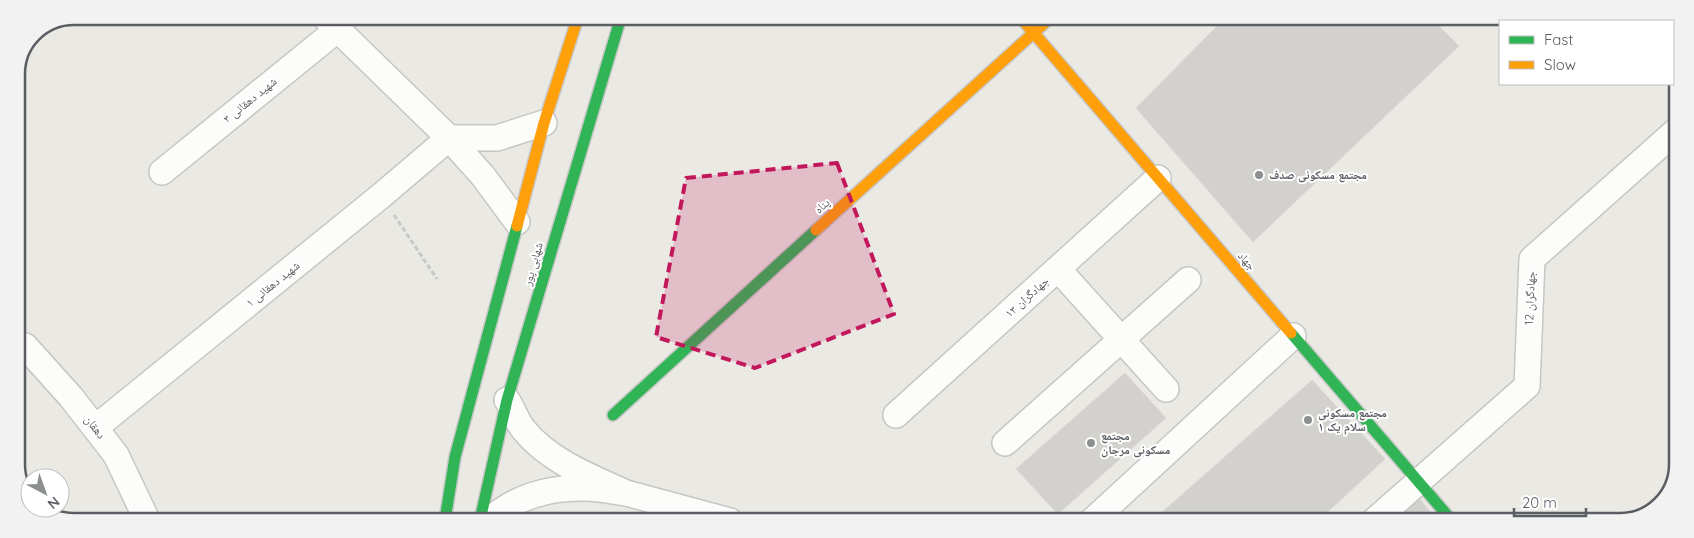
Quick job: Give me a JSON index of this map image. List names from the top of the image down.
{
  "streets": {
    "street": [
      "شهید دهقانی ۳",
      "پناه",
      "جهاد",
      "شهابی پور",
      "شهید دهقانی ۱",
      "جهادگران ۱۳",
      "جهادگران 12",
      "دهقان"
    ]
  },
  "crossings": [
    ["پناه", "جهاد"],
    ["جهاد", "جهادگران ۱۳"],
    ["جهاد", "جهادگران 12"],
    ["شهید دهقانی ۱", "دهقان"]
  ],
  "places": ["مجتمع مسکونی صدف", "مجتمع مسکونی سلام یک ۱", "مجتمع مسکونی مرجان"],
  "legend": ["Fast", "Slow"],
  "scale_bar": "20 m",
  "north": "bottom right"
}
